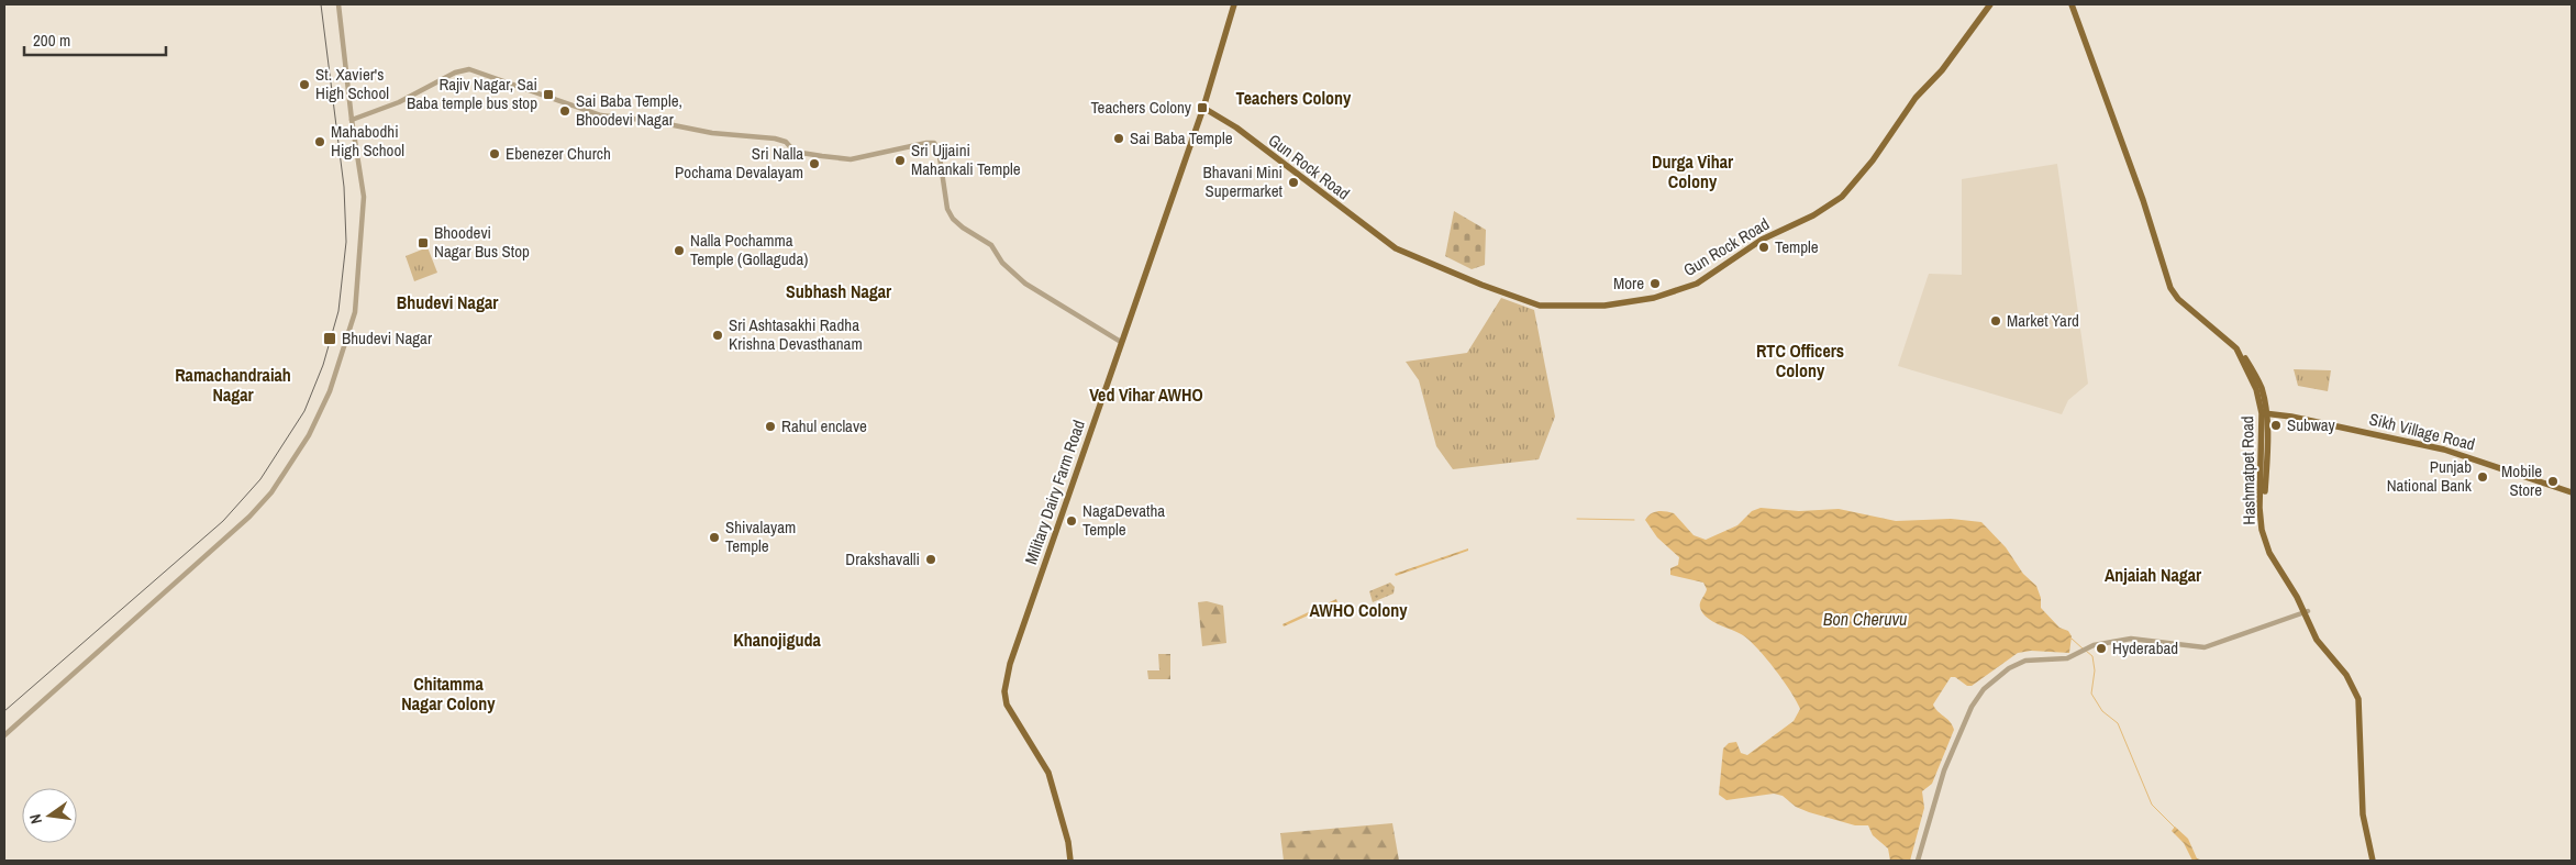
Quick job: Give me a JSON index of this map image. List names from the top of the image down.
{
  "streets": {
    "main road": ["Gun Rock Road", "Sikh Village Road", "Military Dairy Farm Road"]
  },
  "crossings": [
    ["Gun Rock Road", "Military Dairy Farm Road"]
  ],
  "districts": [
    "Teachers Colony",
    "Durga Vihar Colony",
    "Subhash Nagar",
    "Bhudevi Nagar",
    "RTC Officers Colony",
    "Ramachandraiah Nagar",
    "Ved Vihar AWHO",
    "Anjaiah Nagar",
    "AWHO Colony",
    "Khanojiguda",
    "Chitamma Nagar Colony"
  ],
  "water": ["Bon Cheruvu"],
  "places": {
    "other": [
      "St. Xavier's High School",
      "Sai Baba Temple, Bhoodevi Nagar",
      "Sai Baba Temple",
      "Mahabodhi High School",
      "Ebenezer Church",
      "Sri Ujjaini Mahankali Temple",
      "Sri Nalla Pochama Devalayam",
      "Bhavani Mini Supermarket",
      "Temple",
      "Nalla Pochamma Temple (Gollaguda)",
      "More",
      "Market Yard",
      "Sri Ashtasakhi Radha Krishna Devasthanam",
      "Subway",
      "Rahul enclave",
      "Punjab National Bank",
      "Mobile Store",
      "NagaDevatha Temple",
      "Shivalayam Temple",
      "Drakshavalli",
      "Hyderabad"
    ],
    "transit": [
      "Rajiv Nagar, Sai Baba temple bus stop",
      "Teachers Colony",
      "Bhoodevi Nagar Bus Stop",
      "Bhudevi Nagar"
    ]
  },
  "scale_bar": "200 m",
  "north": "left"
}
